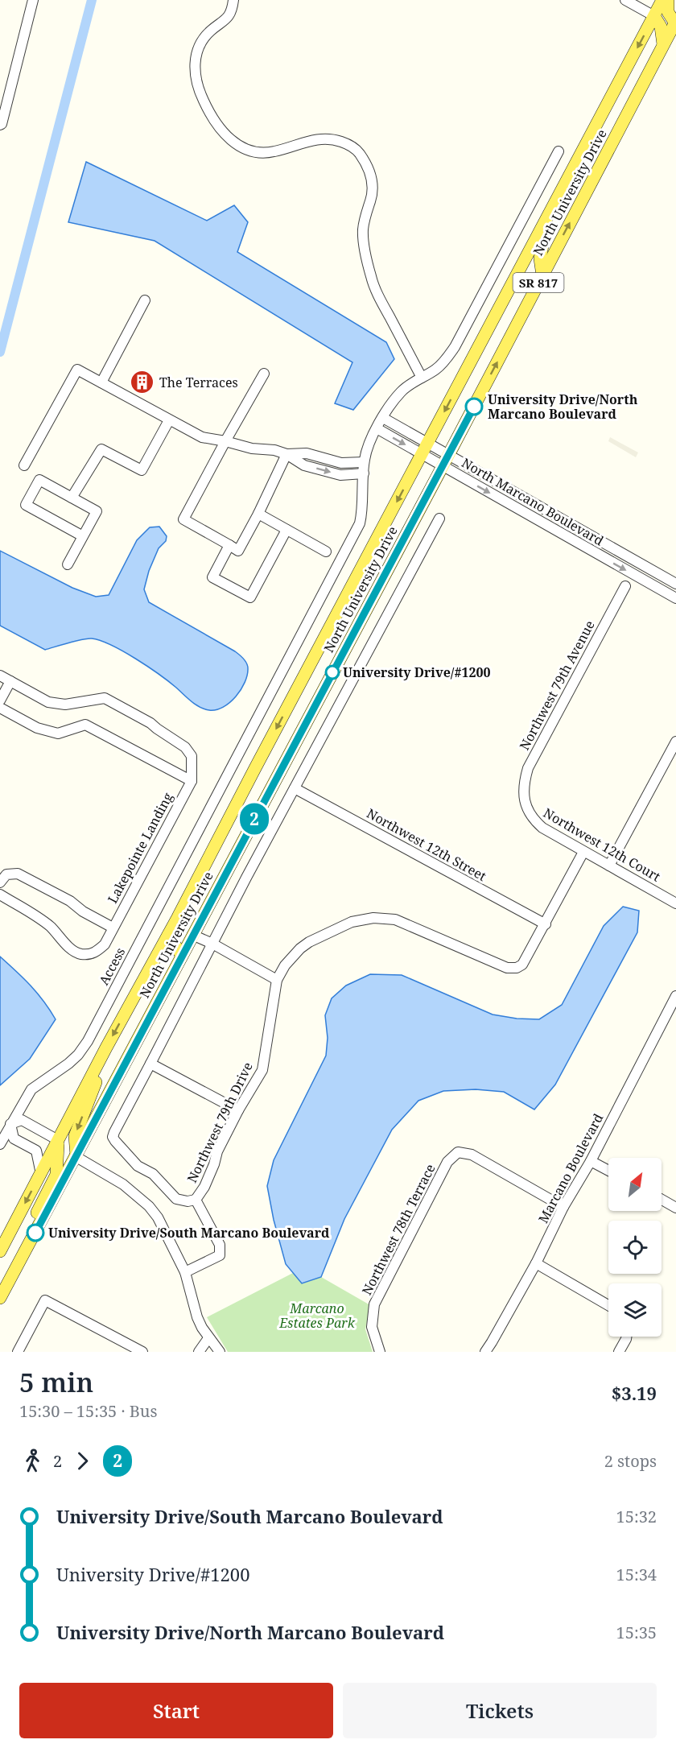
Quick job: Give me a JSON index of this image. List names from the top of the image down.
{
  "streets": {
    "main road": ["North University Drive", "SR 817"],
    "street": [
      "North Marcano Boulevard",
      "Northwest 79th Avenue",
      "Northwest 12th Street",
      "Northwest 12th Court",
      "Lakepointe Landing",
      "Access",
      "Northwest 79th Drive",
      "Marcano Boulevard",
      "Northwest 78th Terrace"
    ]
  },
  "crossings": [
    ["North University Drive", "North Marcano Boulevard"],
    ["North Marcano Boulevard", "Access"],
    ["Northwest 79th Avenue", "Northwest 12th Court"],
    ["Northwest 12th Street", "Northwest 79th Drive"],
    ["Marcano Boulevard", "Northwest 78th Terrace"]
  ],
  "parks": ["Marcano Estates Park"],
  "places": {
    "building": ["The Terraces"],
    "other": ["University Drive/North Marcano Boulevard", "University Drive/#1200", "University Drive/South Marcano Boulevard"]
  },
  "lines": ["bus line 2"],
  "north": "top right",
  "page": {
    "on_map": "2",
    "heading": ["5 min", "15:30 – 15:35 · Bus", "$3.19"],
    "legs": ["2", "2", "2 stops"],
    "list": [
      {
        "name": "University Drive/South Marcano Boulevard",
        "value": "15:32"
      },
      {
        "name": "University Drive/#1200",
        "value": "15:34"
      },
      {
        "name": "University Drive/North Marcano Boulevard",
        "value": "15:35"
      }
    ],
    "buttons": ["Start", "Tickets"]
  }
}
